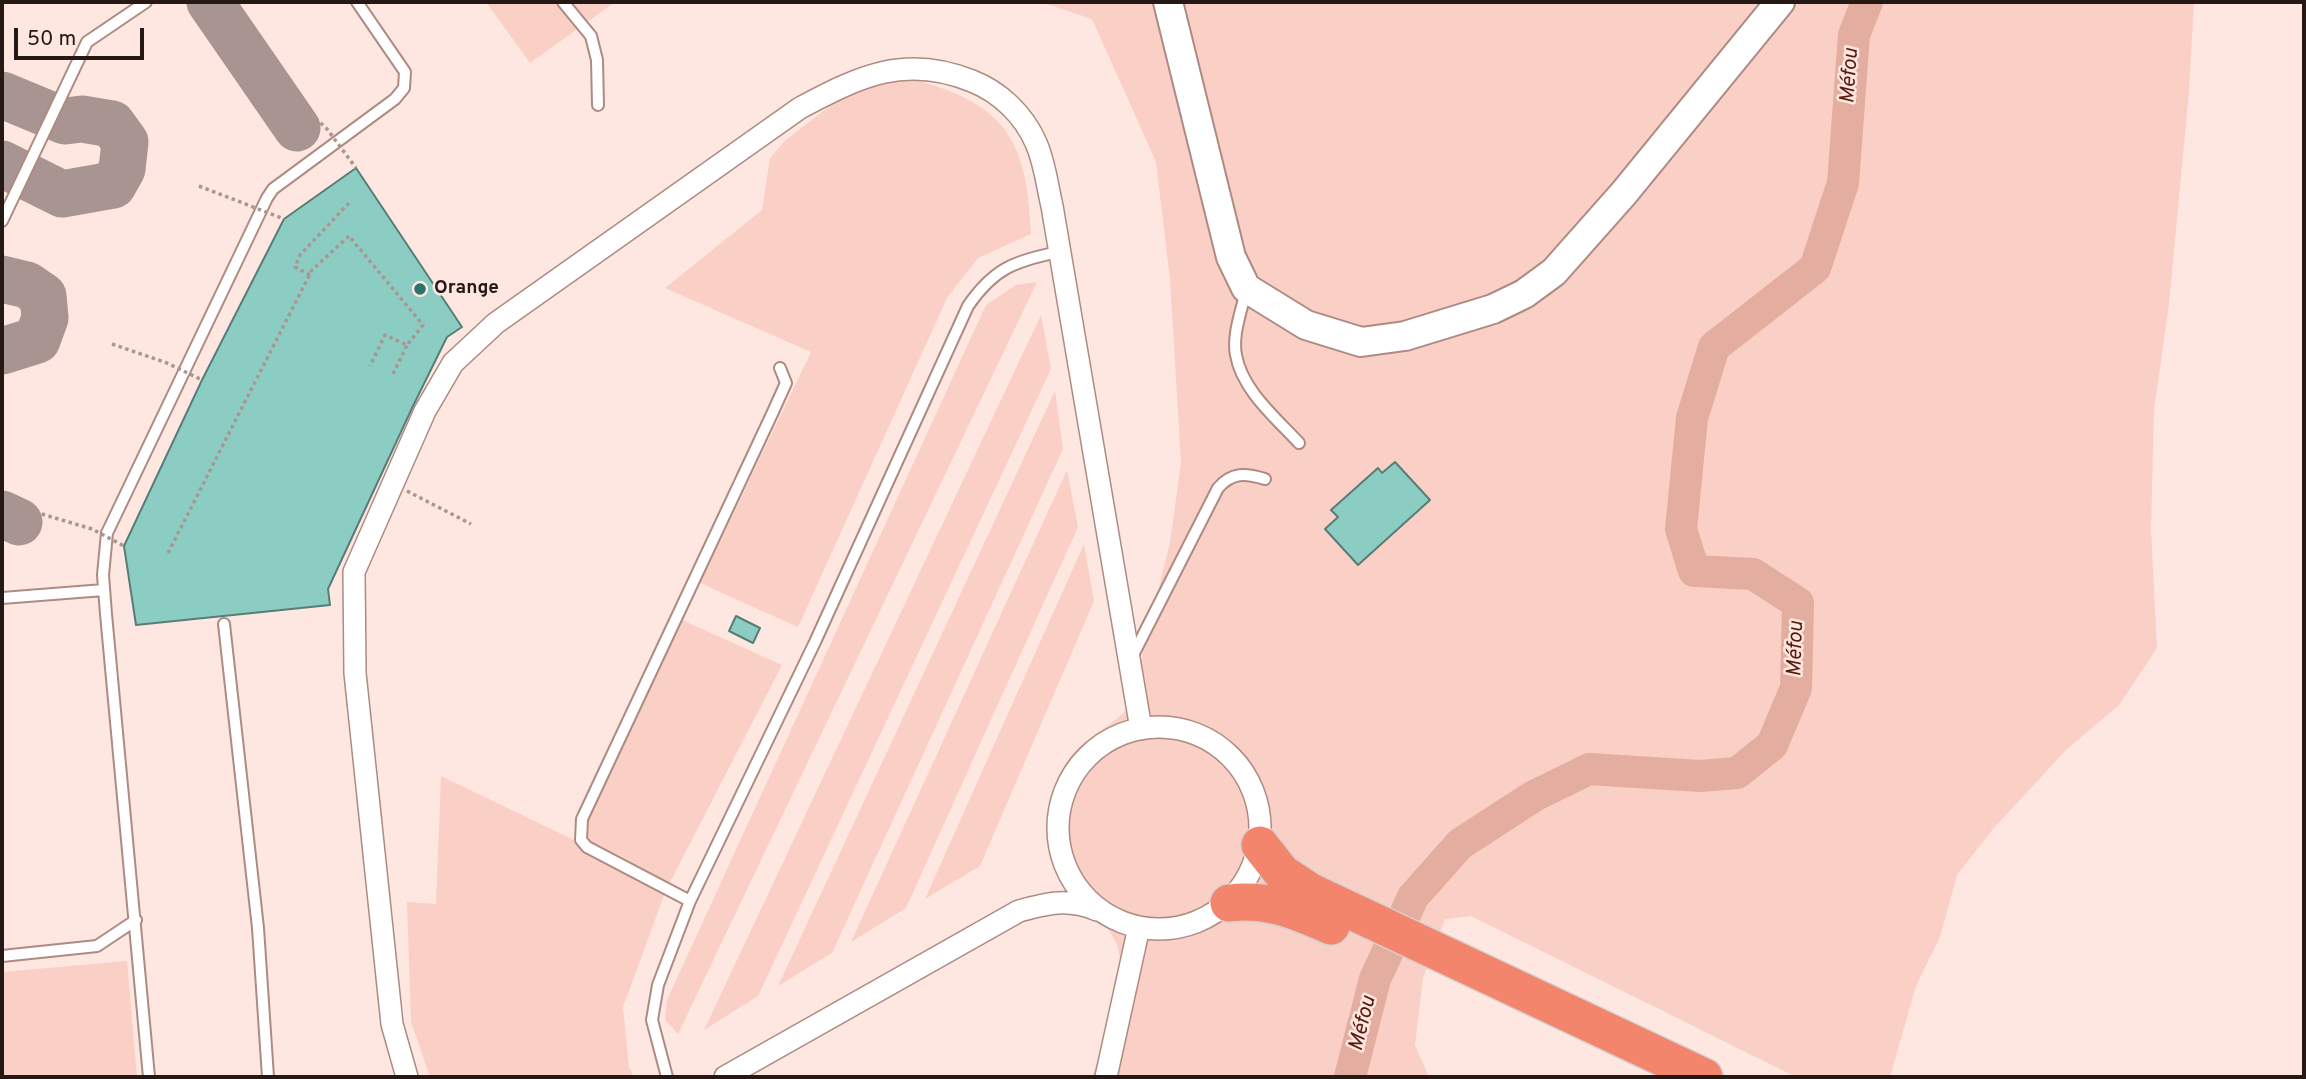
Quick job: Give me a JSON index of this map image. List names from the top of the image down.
{
  "water": ["Méfou"],
  "places": ["Orange"],
  "scale_bar": "50 m"
}
